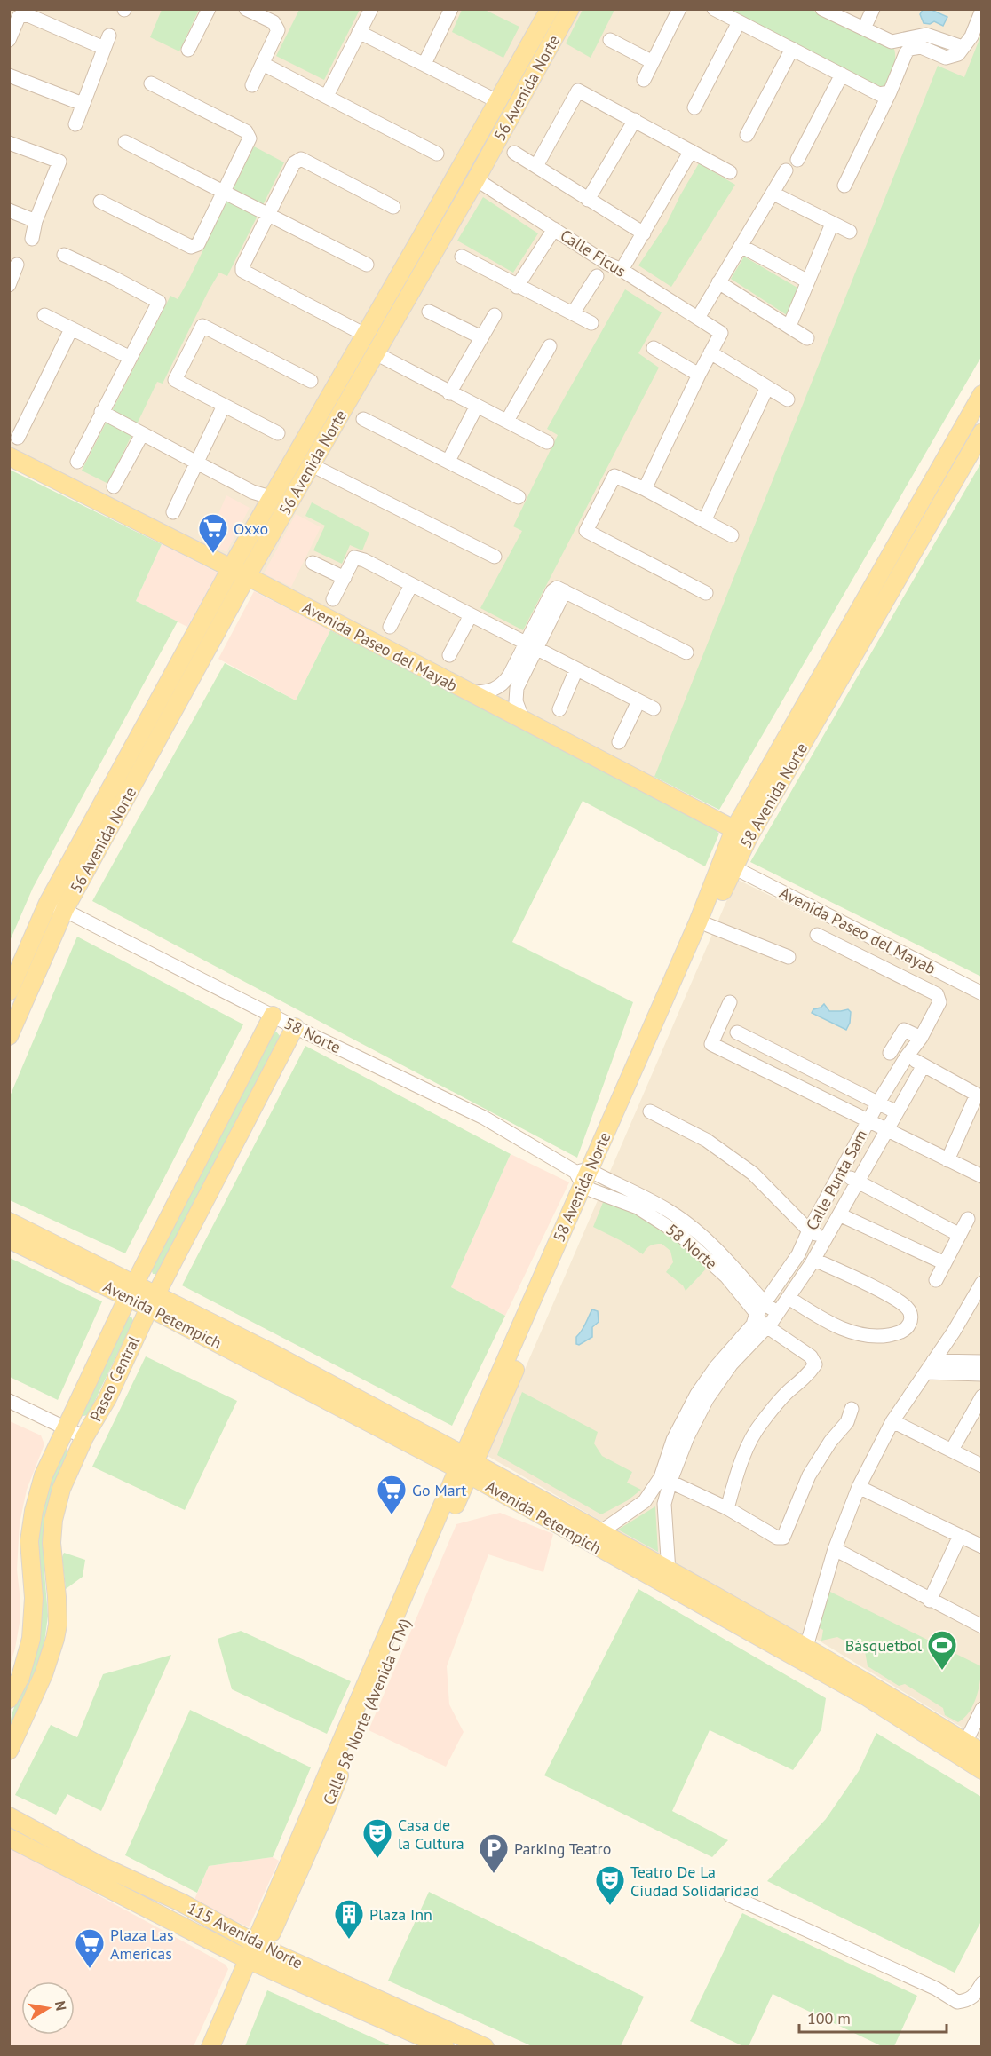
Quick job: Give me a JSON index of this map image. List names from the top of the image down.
{
  "streets": {
    "main road": [
      "56 Avenida Norte",
      "Avenida Paseo del Mayab",
      "58 Avenida Norte",
      "Avenida Petempich",
      "Paseo Central",
      "Calle 58 Norte (Avenida CTM)",
      "115 Avenida Norte"
    ],
    "street": ["Calle Ficus", "58 Norte", "Calle Punta Sam"]
  },
  "crossings": [
    ["56 Avenida Norte", "Calle Ficus"],
    ["56 Avenida Norte", "Avenida Paseo del Mayab"],
    ["56 Avenida Norte", "58 Norte"],
    ["Avenida Paseo del Mayab", "58 Avenida Norte"],
    ["58 Avenida Norte", "58 Norte"],
    ["58 Avenida Norte", "Avenida Petempich"],
    ["58 Avenida Norte", "Calle 58 Norte (Avenida CTM)"],
    ["58 Norte", "Calle Punta Sam"],
    ["58 Norte", "Paseo Central"],
    ["Calle Punta Sam", "Avenida Petempich"],
    ["Avenida Petempich", "Paseo Central"],
    ["Avenida Petempich", "Calle 58 Norte (Avenida CTM)"],
    ["Calle 58 Norte (Avenida CTM)", "115 Avenida Norte"]
  ],
  "places": {
    "supermarket": ["Oxxo", "Go Mart", "Plaza Las Americas"],
    "sports": ["Básquetbol"],
    "theatre": ["Casa de la Cultura", "Teatro De La Ciudad Solidaridad"],
    "parking": ["Parking Teatro"],
    "building": ["Plaza Inn"]
  },
  "scale_bar": "100 m",
  "north": "right"
}
